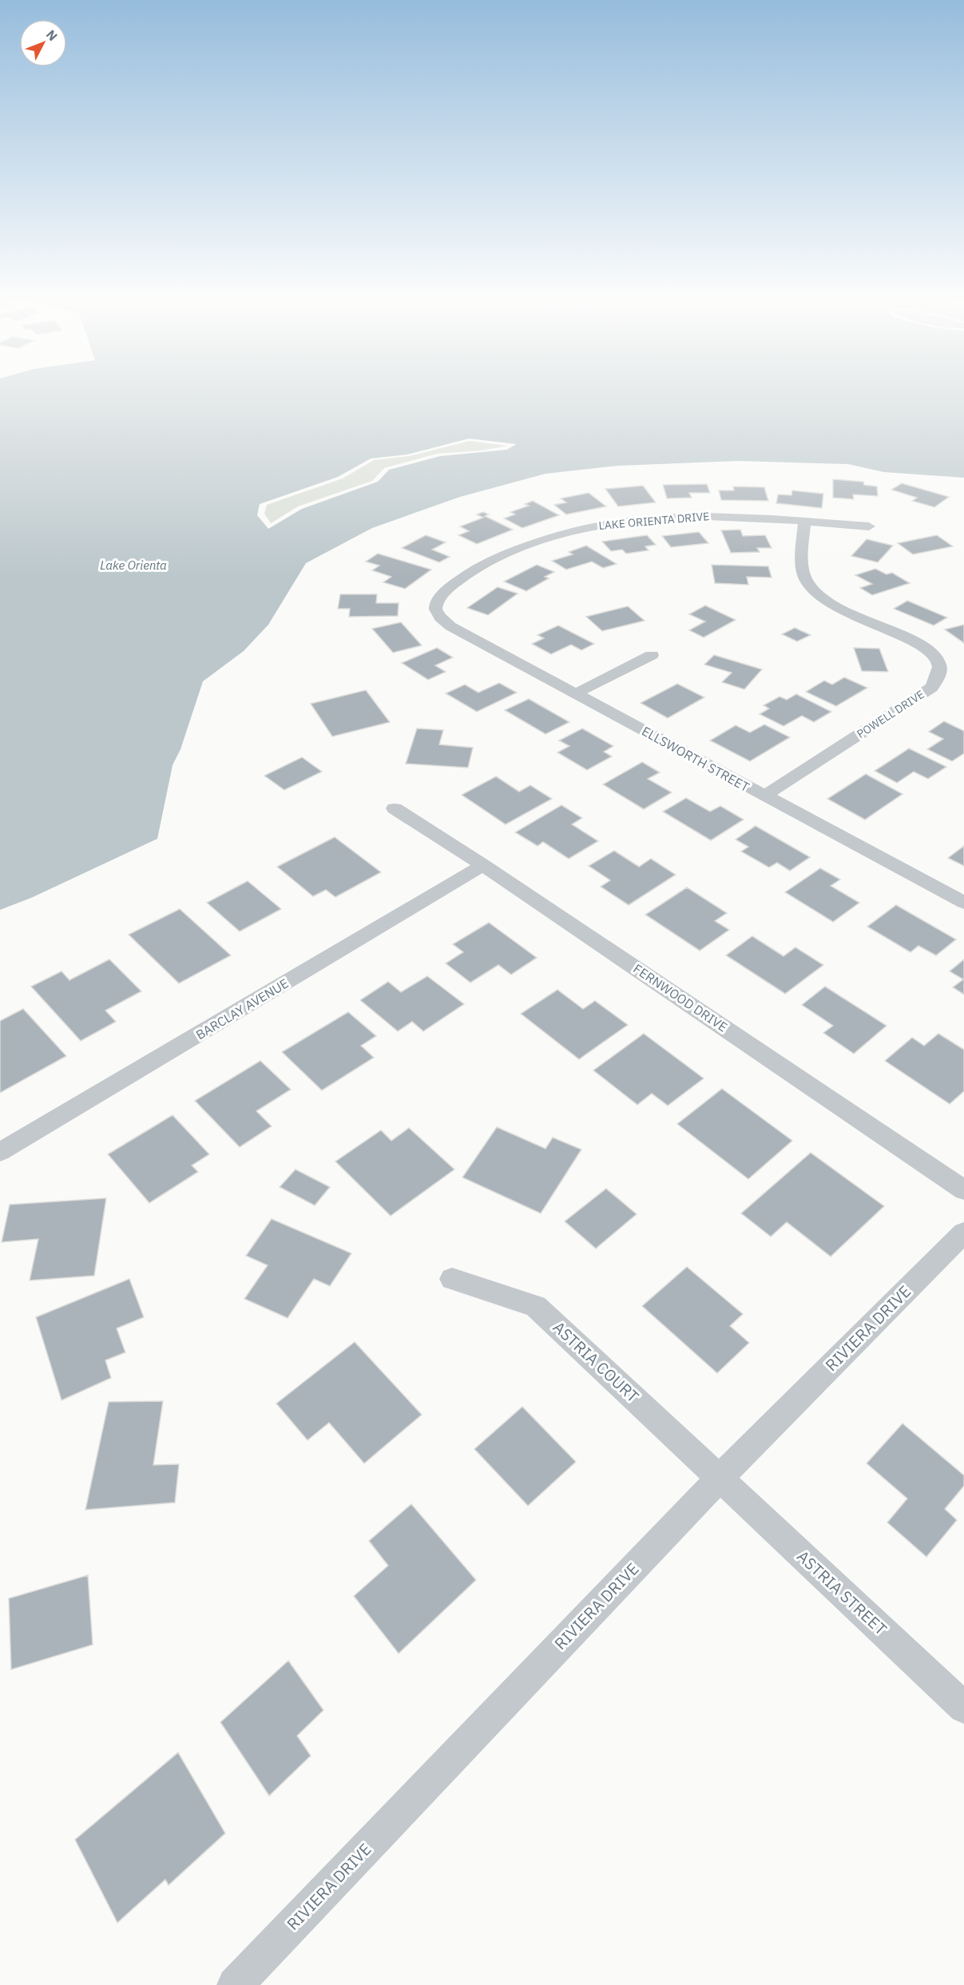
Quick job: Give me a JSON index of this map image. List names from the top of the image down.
{
  "streets": {
    "street": [
      "LAKE ORIENTA DRIVE",
      "POWELL DRIVE",
      "ELLSWORTH STREET",
      "FERNWOOD DRIVE",
      "BARCLAY AVENUE",
      "RIVIERA DRIVE",
      "ASTRIA COURT",
      "ASTRIA STREET"
    ]
  },
  "crossings": [
    ["LAKE ORIENTA DRIVE", "POWELL DRIVE"],
    ["LAKE ORIENTA DRIVE", "ELLSWORTH STREET"],
    ["POWELL DRIVE", "ELLSWORTH STREET"],
    ["FERNWOOD DRIVE", "BARCLAY AVENUE"],
    ["RIVIERA DRIVE", "ASTRIA COURT"],
    ["RIVIERA DRIVE", "ASTRIA STREET"],
    ["ASTRIA COURT", "ASTRIA STREET"]
  ],
  "water": ["Lake Orienta"],
  "north": "top right"
}
